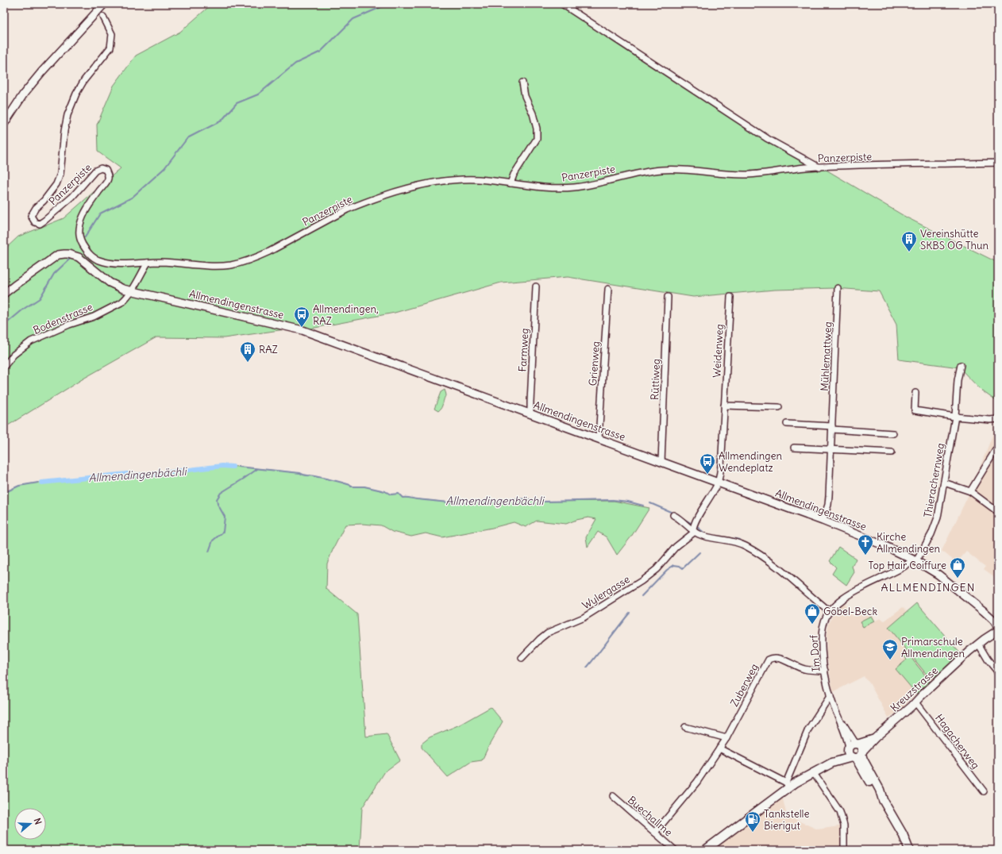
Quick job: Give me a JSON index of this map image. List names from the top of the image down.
{
  "streets": {
    "street": [
      "Panzerpiste",
      "Allmendingenstrasse",
      "Bodenstrasse",
      "Farmweg",
      "Weidenweg",
      "Mühlemattweg",
      "Grienweg",
      "Rüttiweg",
      "Thierachernweg",
      "Wylergasse",
      "Im Dorf",
      "Zuberweg",
      "Kreuzstrasse",
      "Hagacherweg",
      "Buechallme"
    ]
  },
  "crossings": [
    ["Panzerpiste", "Bodenstrasse"],
    ["Allmendingenstrasse", "Bodenstrasse"],
    ["Allmendingenstrasse", "Farmweg"],
    ["Allmendingenstrasse", "Weidenweg"],
    ["Allmendingenstrasse", "Mühlemattweg"],
    ["Allmendingenstrasse", "Grienweg"],
    ["Allmendingenstrasse", "Rüttiweg"],
    ["Allmendingenstrasse", "Thierachernweg"],
    ["Allmendingenstrasse", "Wylergasse"],
    ["Allmendingenstrasse", "Im Dorf"],
    ["Allmendingenstrasse", "Kreuzstrasse"],
    ["Weidenweg", "Wylergasse"],
    ["Thierachernweg", "Im Dorf"],
    ["Im Dorf", "Zuberweg"],
    ["Im Dorf", "Kreuzstrasse"],
    ["Zuberweg", "Buechallme"],
    ["Kreuzstrasse", "Hagacherweg"]
  ],
  "districts": ["ALLMENDINGEN"],
  "water": ["Allmendingenbächli"],
  "places": {
    "building": ["Vereinshütte SKBS OG Thun", "RAZ"],
    "bus stop": ["Allmendingen, RAZ", "Allmendingen Wendeplatz"],
    "church": ["Kirche Allmendingen"],
    "shop": ["Top Hair Coiffure", "Göbel-Beck"],
    "school or university": ["Primarschule Allmendingen"],
    "fuel station": ["Tankstelle Bierigut"]
  },
  "north": "right"
}
